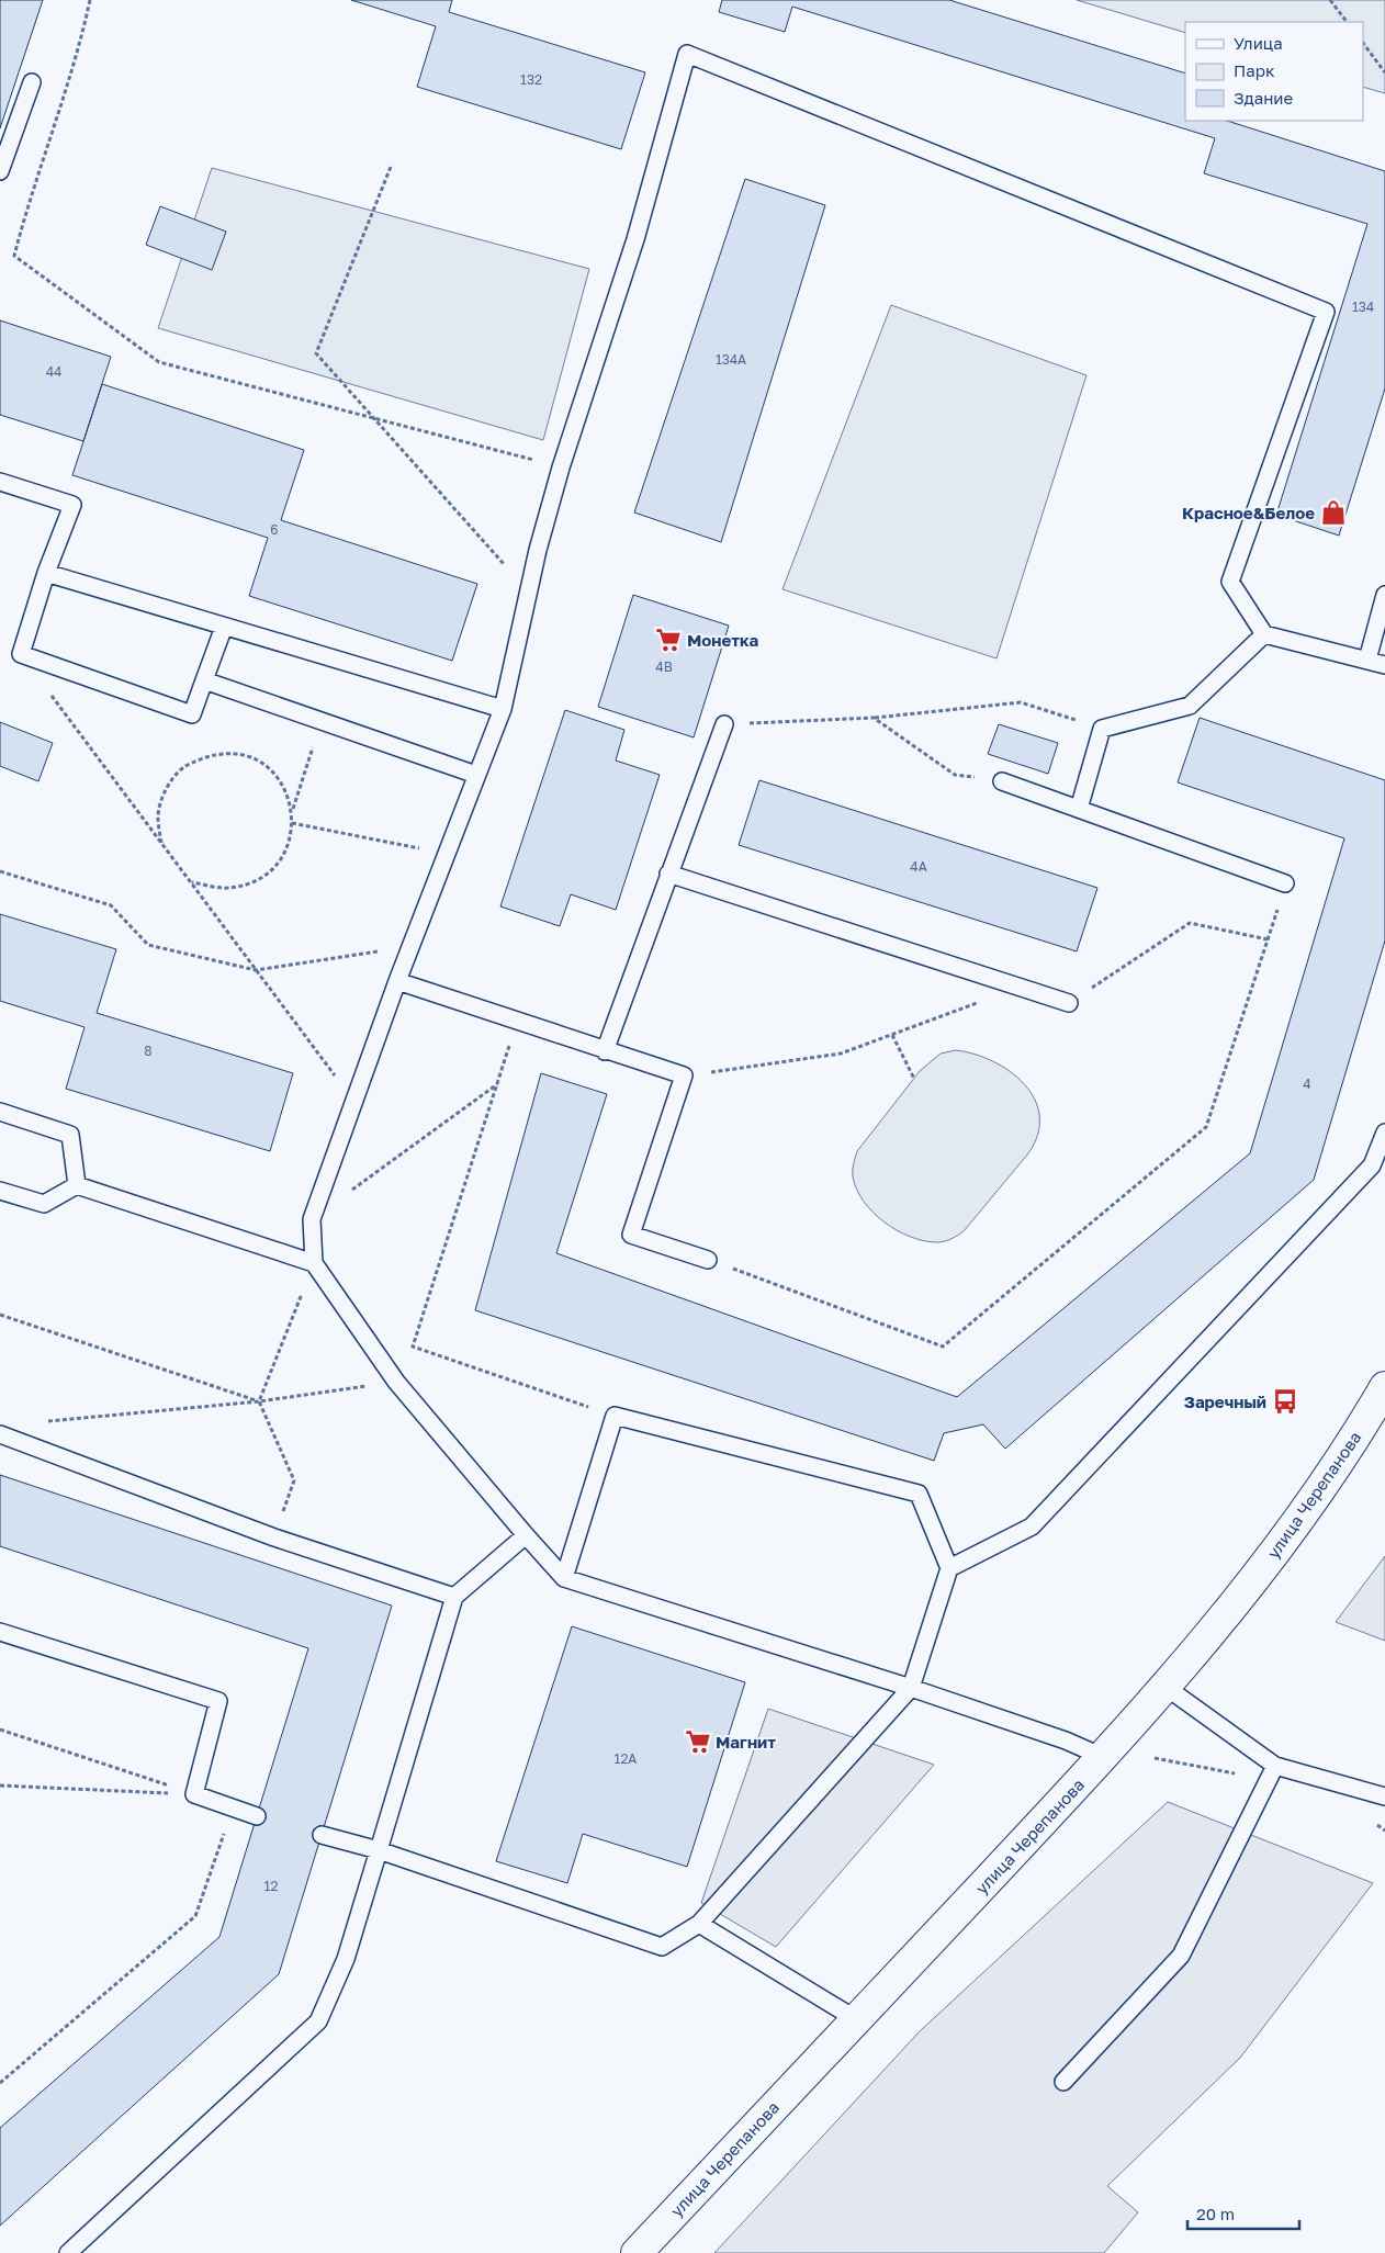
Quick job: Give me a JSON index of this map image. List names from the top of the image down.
{
  "streets": {
    "main road": ["улица Черепанова"]
  },
  "places": {
    "shop": ["Красное&Белое"],
    "supermarket": ["Монетка", "Магнит"],
    "bus stop": ["Заречный"]
  },
  "house_numbers": [
    "132",
    "134",
    "134А",
    "44",
    "6",
    "4В",
    "4А",
    "8",
    "4",
    "12А",
    "12"
  ],
  "legend": ["Улица", "Парк", "Здание"],
  "scale_bar": "20 m"
}
